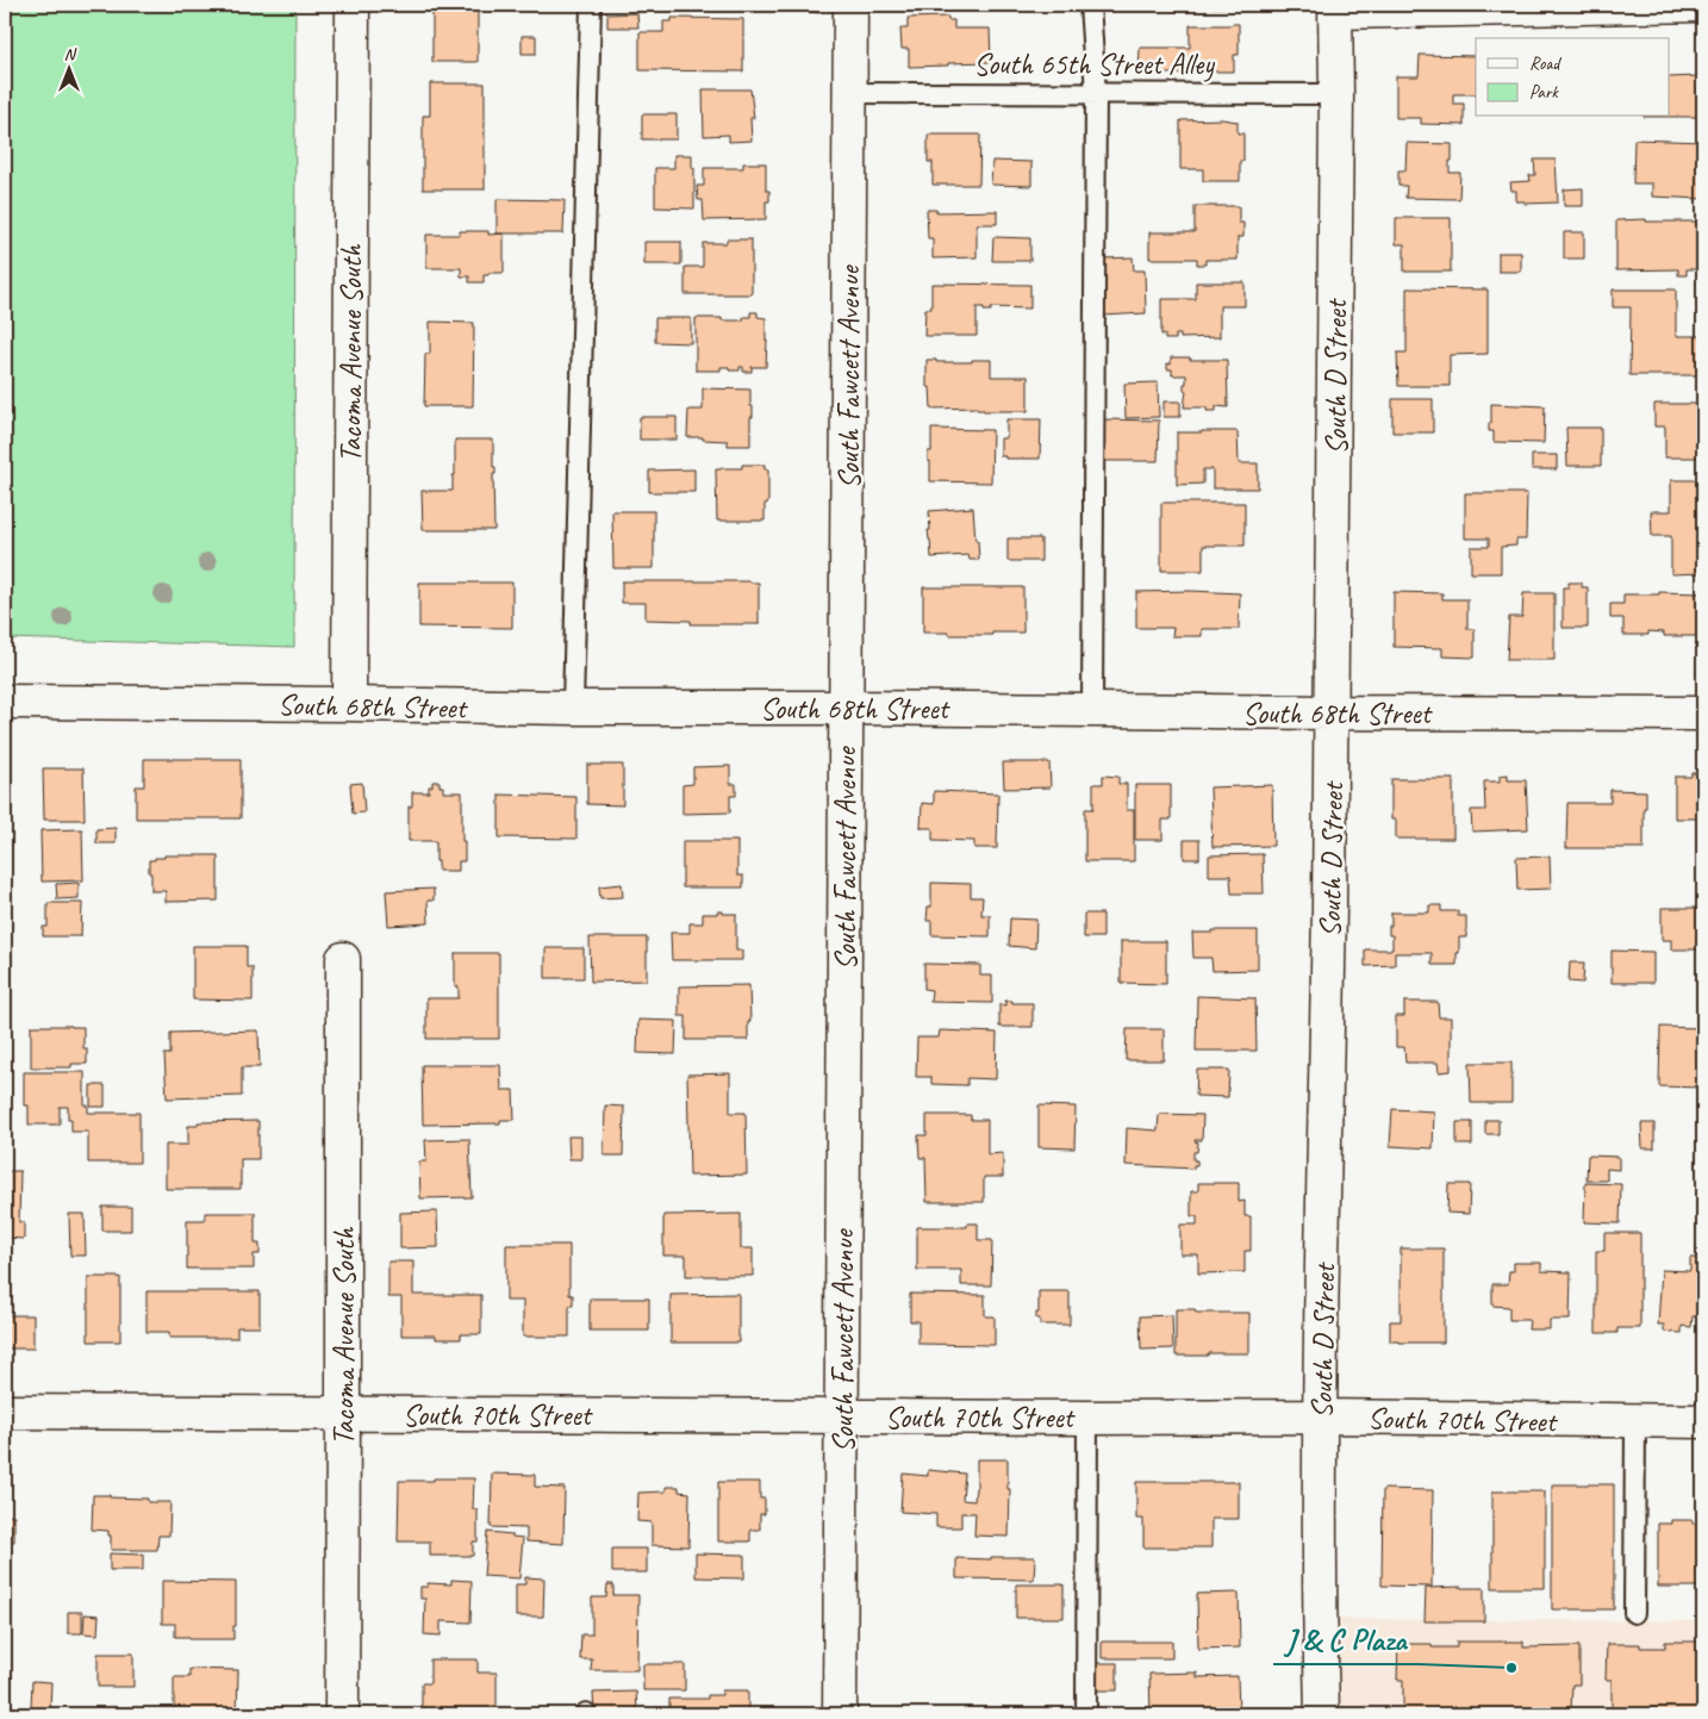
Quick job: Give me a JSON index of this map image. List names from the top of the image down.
{
  "streets": {
    "street": [
      "Tacoma Avenue South",
      "South Fawcett Avenue",
      "South D Street",
      "South 68th Street",
      "South 70th Street"
    ],
    "lane": ["South 65th Street Alley"]
  },
  "crossings": [
    ["South 65th Street Alley", "South Fawcett Avenue"],
    ["South 65th Street Alley", "South D Street"],
    ["Tacoma Avenue South", "South 68th Street"],
    ["Tacoma Avenue South", "South 70th Street"],
    ["South Fawcett Avenue", "South 68th Street"],
    ["South Fawcett Avenue", "South 70th Street"],
    ["South D Street", "South 68th Street"],
    ["South D Street", "South 70th Street"]
  ],
  "places": ["J & C Plaza"],
  "legend": ["Road", "Park"],
  "north": "top"
}
